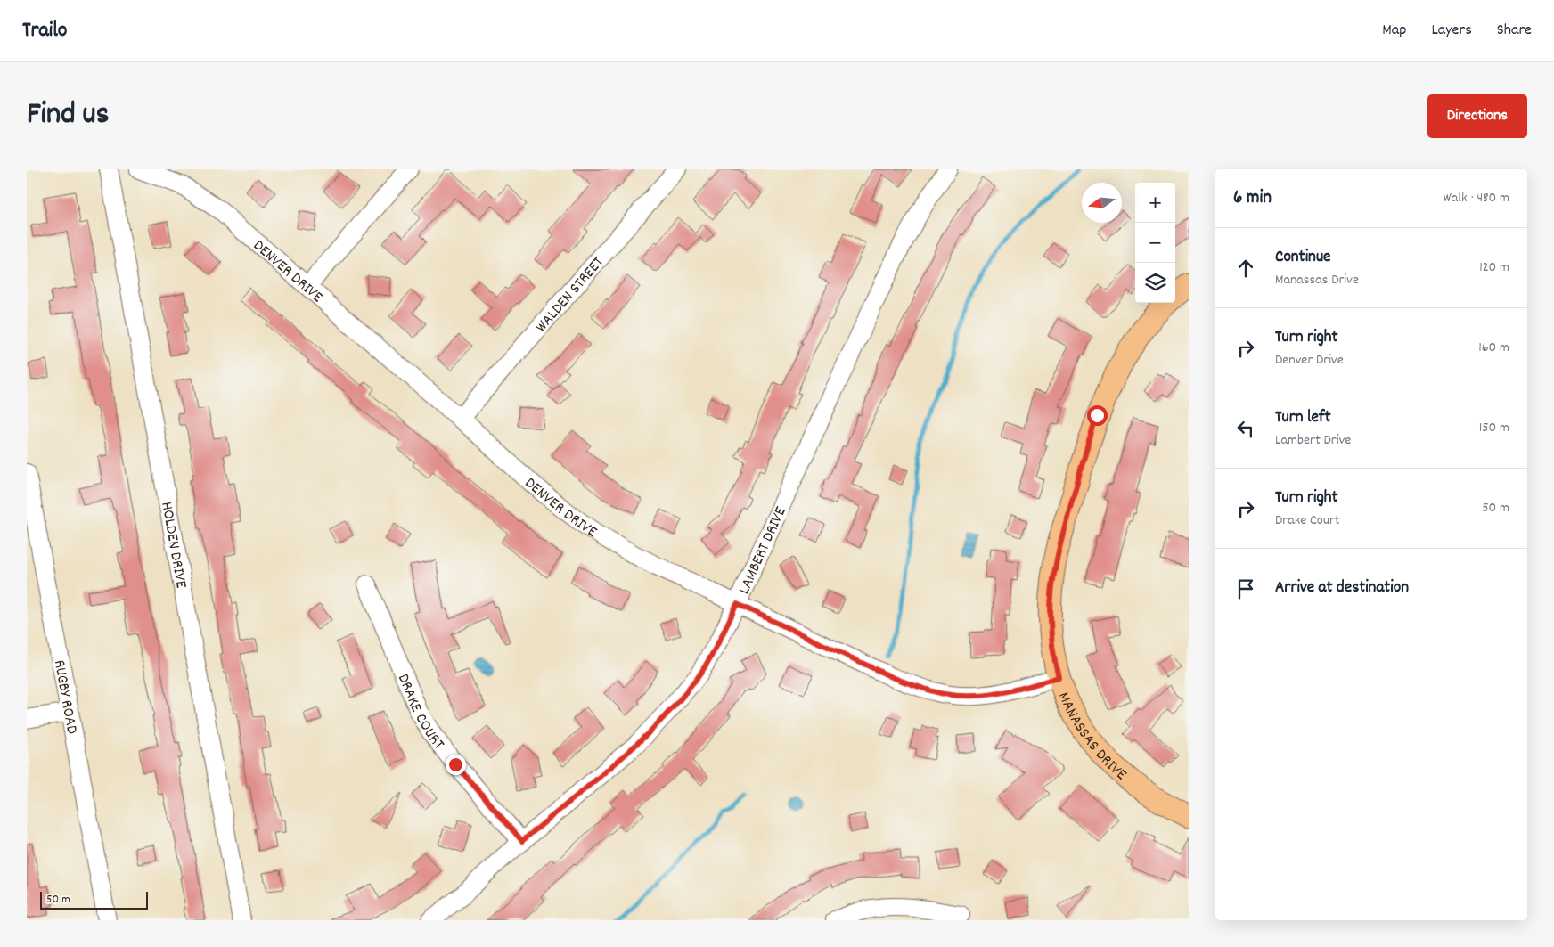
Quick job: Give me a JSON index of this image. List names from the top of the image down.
{
  "streets": {
    "main road": ["MANASSAS DRIVE"],
    "street": [
      "DENVER DRIVE",
      "WALDEN STREET",
      "HOLDEN DRIVE",
      "LAMBERT DRIVE",
      "RUGBY ROAD",
      "DRAKE COURT"
    ]
  },
  "crossings": [
    ["DENVER DRIVE", "WALDEN STREET"],
    ["DENVER DRIVE", "LAMBERT DRIVE"],
    ["DENVER DRIVE", "MANASSAS DRIVE"],
    ["LAMBERT DRIVE", "DRAKE COURT"]
  ],
  "scale_bar": "50 m",
  "north": "left",
  "page": {
    "header": "Trailo",
    "nav": ["Map", "Layers", "Share"],
    "title": "Find us",
    "buttons": "Directions",
    "heading": ["6 min", "Walk · 480 m"],
    "map_buttons": ["+", "−"],
    "list": [
      ["Continue", "Manassas Drive", "120 m"],
      ["Turn right", "Denver Drive", "160 m"],
      ["Turn left", "Lambert Drive", "150 m"],
      ["Turn right", "Drake Court", "50 m"],
      "Arrive at destination"
    ],
    "scale": "50 m"
  }
}
